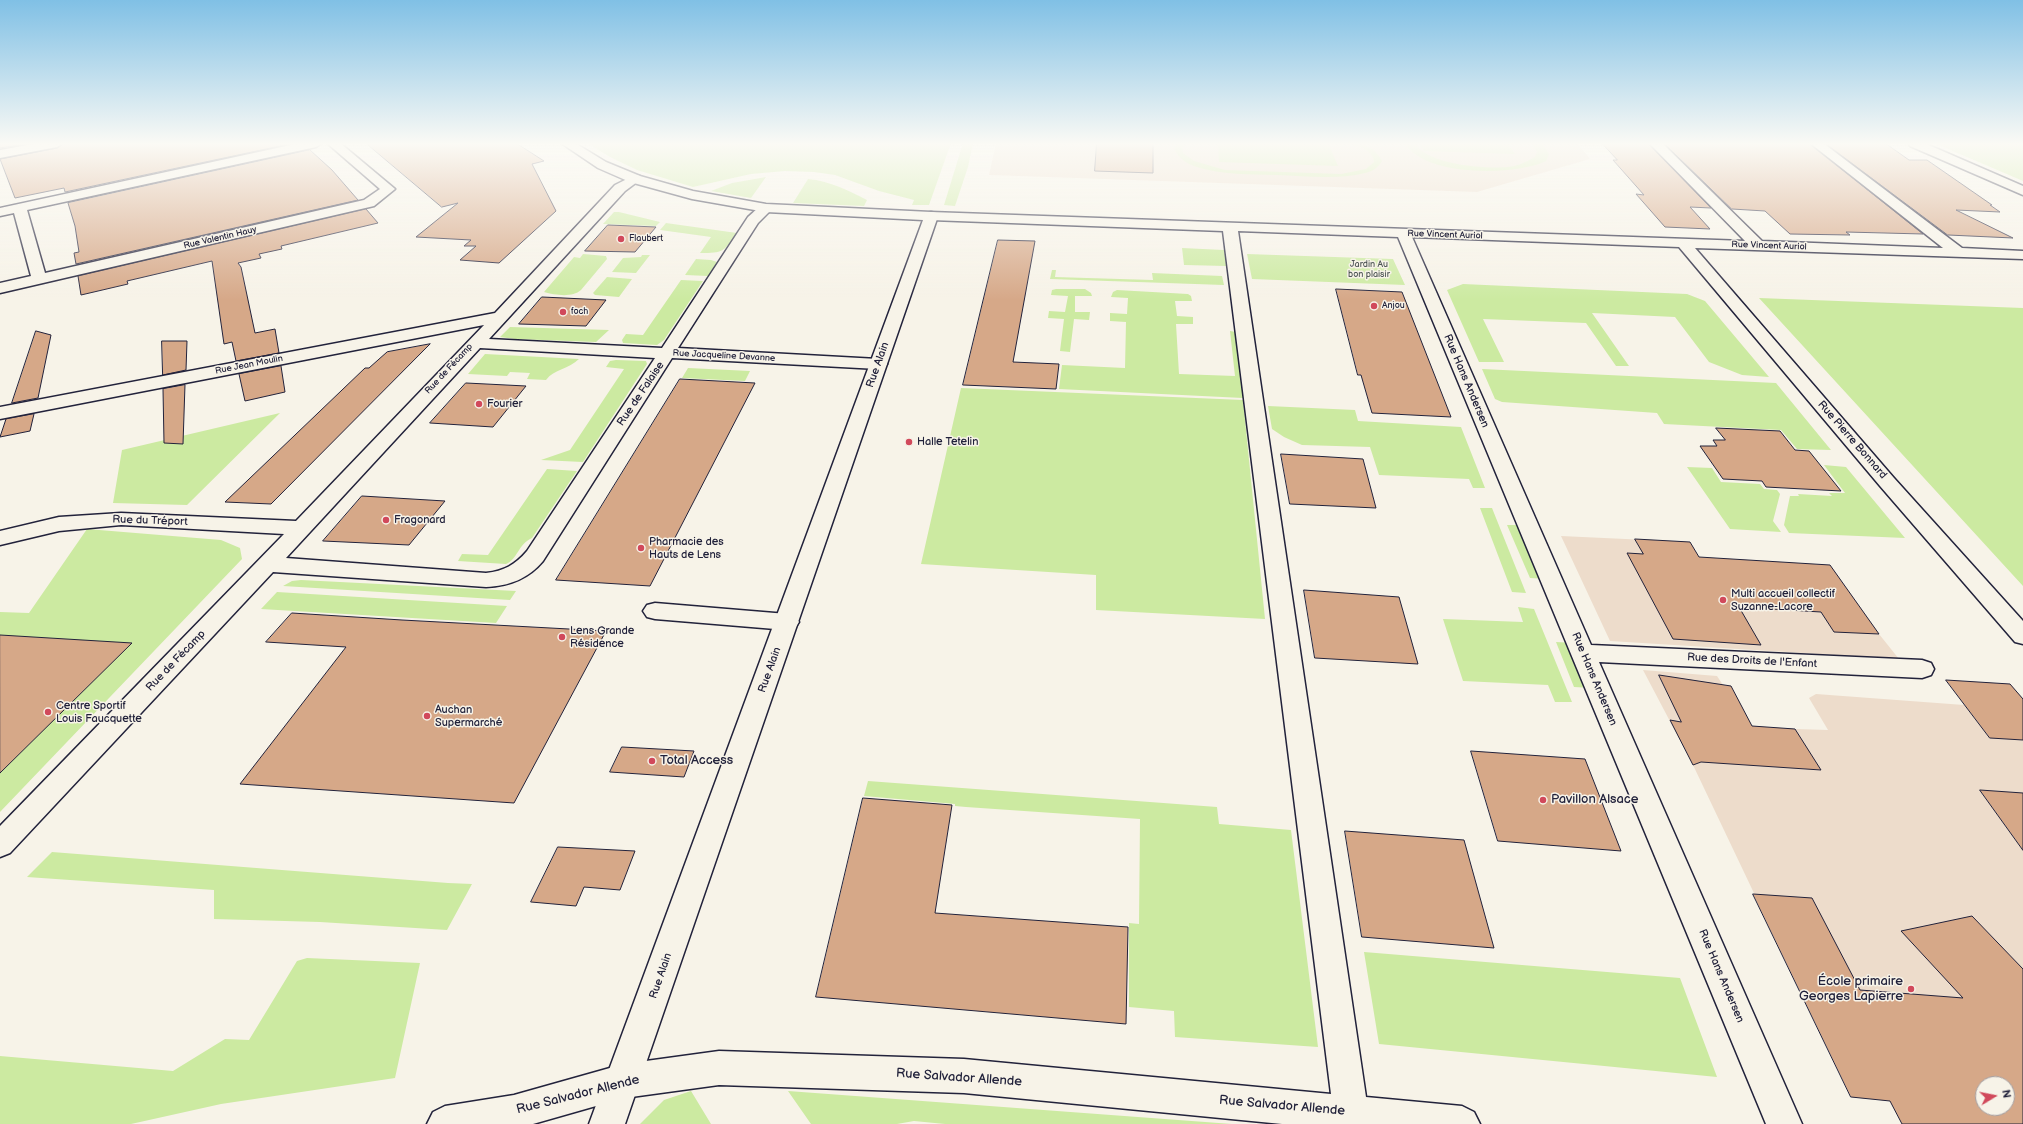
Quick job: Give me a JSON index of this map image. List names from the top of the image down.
{
  "streets": {
    "street": [
      "Rue Vincent Auriol",
      "Rue Valentin Hauy",
      "Rue Jacqueline Devanne",
      "Rue Jean Moulin",
      "Rue Alain",
      "Rue de Fécamp",
      "Rue Hans Andersen",
      "Rue de Falaise",
      "Rue Pierre Bonnard",
      "Rue du Tréport",
      "Rue des Droits de l'Enfant",
      "Rue Salvador Allende"
    ]
  },
  "crossings": [
    ["Rue Vincent Auriol", "Rue Alain"],
    ["Rue Vincent Auriol", "Rue Hans Andersen"],
    ["Rue Vincent Auriol", "Rue de Falaise"],
    ["Rue Vincent Auriol", "Rue Pierre Bonnard"],
    ["Rue Jacqueline Devanne", "Rue Alain"],
    ["Rue Jacqueline Devanne", "Rue de Fécamp"],
    ["Rue Jacqueline Devanne", "Rue de Falaise"],
    ["Rue Jean Moulin", "Rue de Fécamp"],
    ["Rue Alain", "Rue Salvador Allende"],
    ["Rue de Fécamp", "Rue de Falaise"],
    ["Rue de Fécamp", "Rue du Tréport"],
    ["Rue Hans Andersen", "Rue des Droits de l'Enfant"]
  ],
  "parks": ["Jardin Au bon plaisir"],
  "places": [
    "Flaubert",
    "Anjou",
    "foch",
    "Fourier",
    "Halle Tetelin",
    "Fragonard",
    "Pharmacie des Hauts de Lens",
    "Multi accueil collectif Suzanne-Lacore",
    "Lens Grande Résidence",
    "Centre Sportif Louis Faucquette",
    "Auchan Supermarché",
    "Total Access",
    "Pavillon Alsace",
    "École primaire Georges Lapierre"
  ],
  "north": "right"
}
